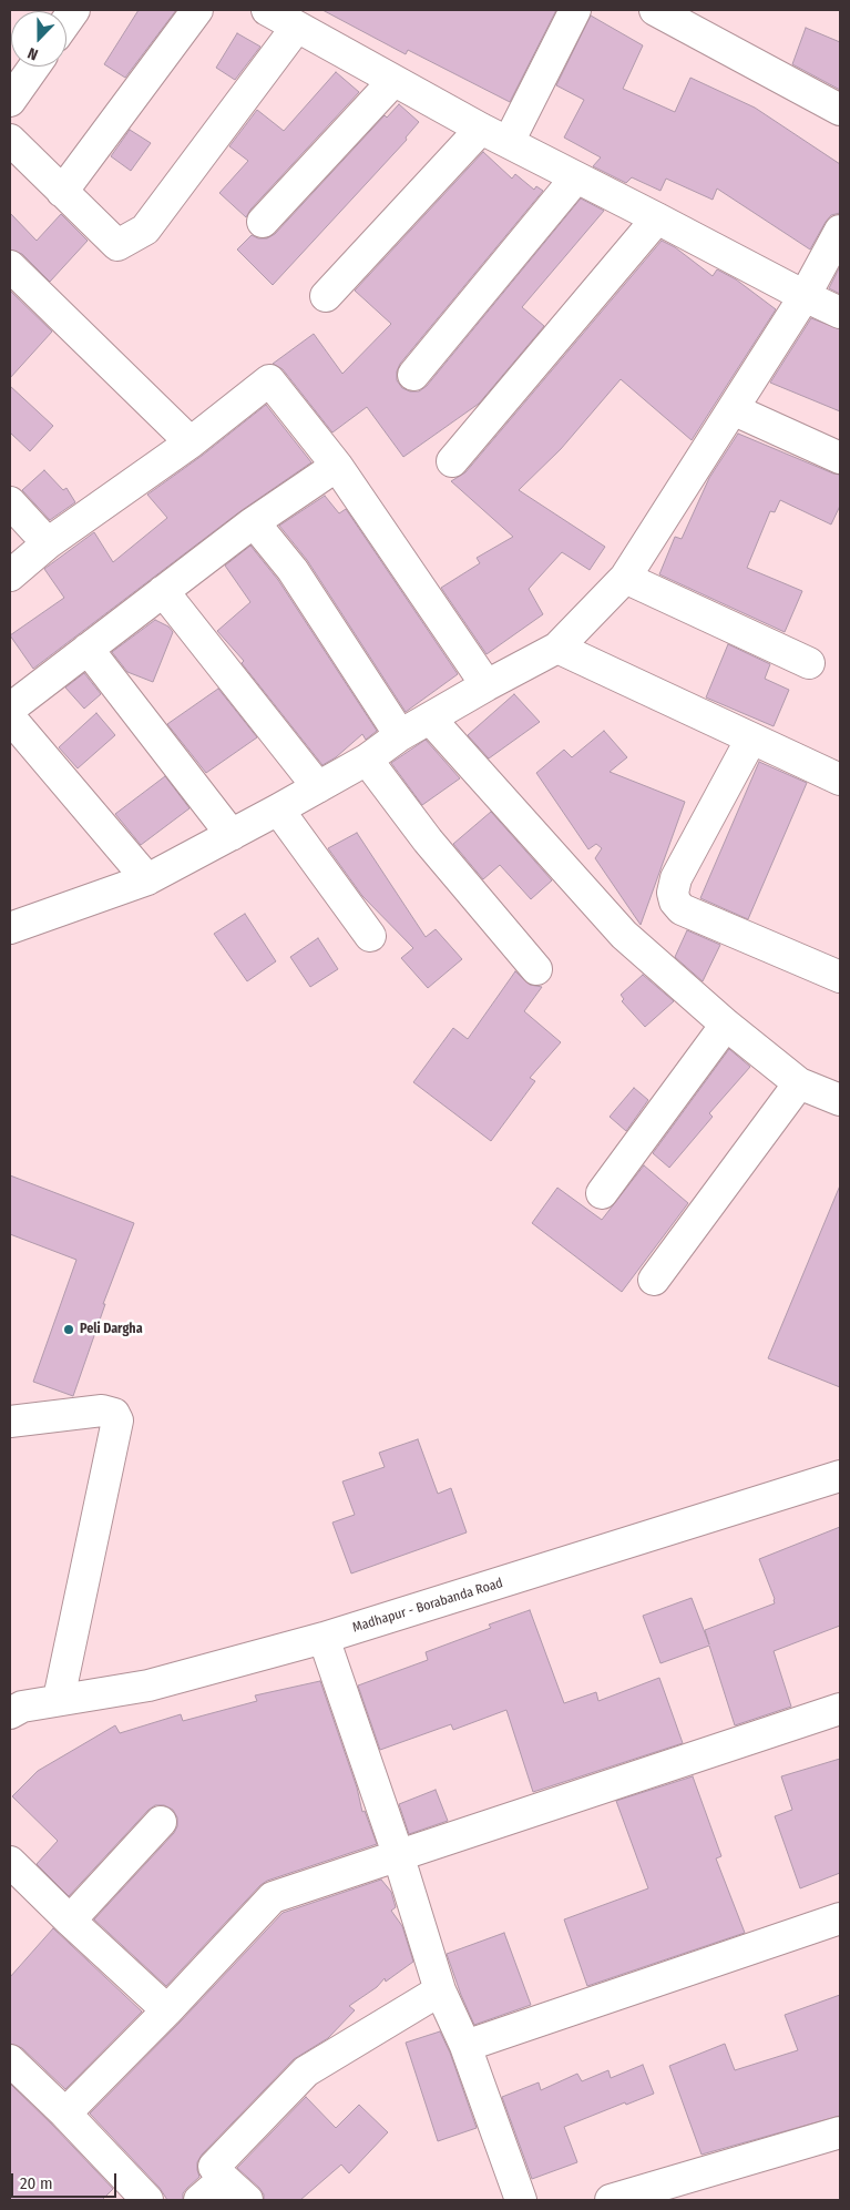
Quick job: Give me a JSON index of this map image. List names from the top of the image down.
{
  "streets": {
    "street": ["Madhapur - Borabanda Road"]
  },
  "places": ["Peli Dargha"],
  "scale_bar": "20 m",
  "north": "bottom"
}
